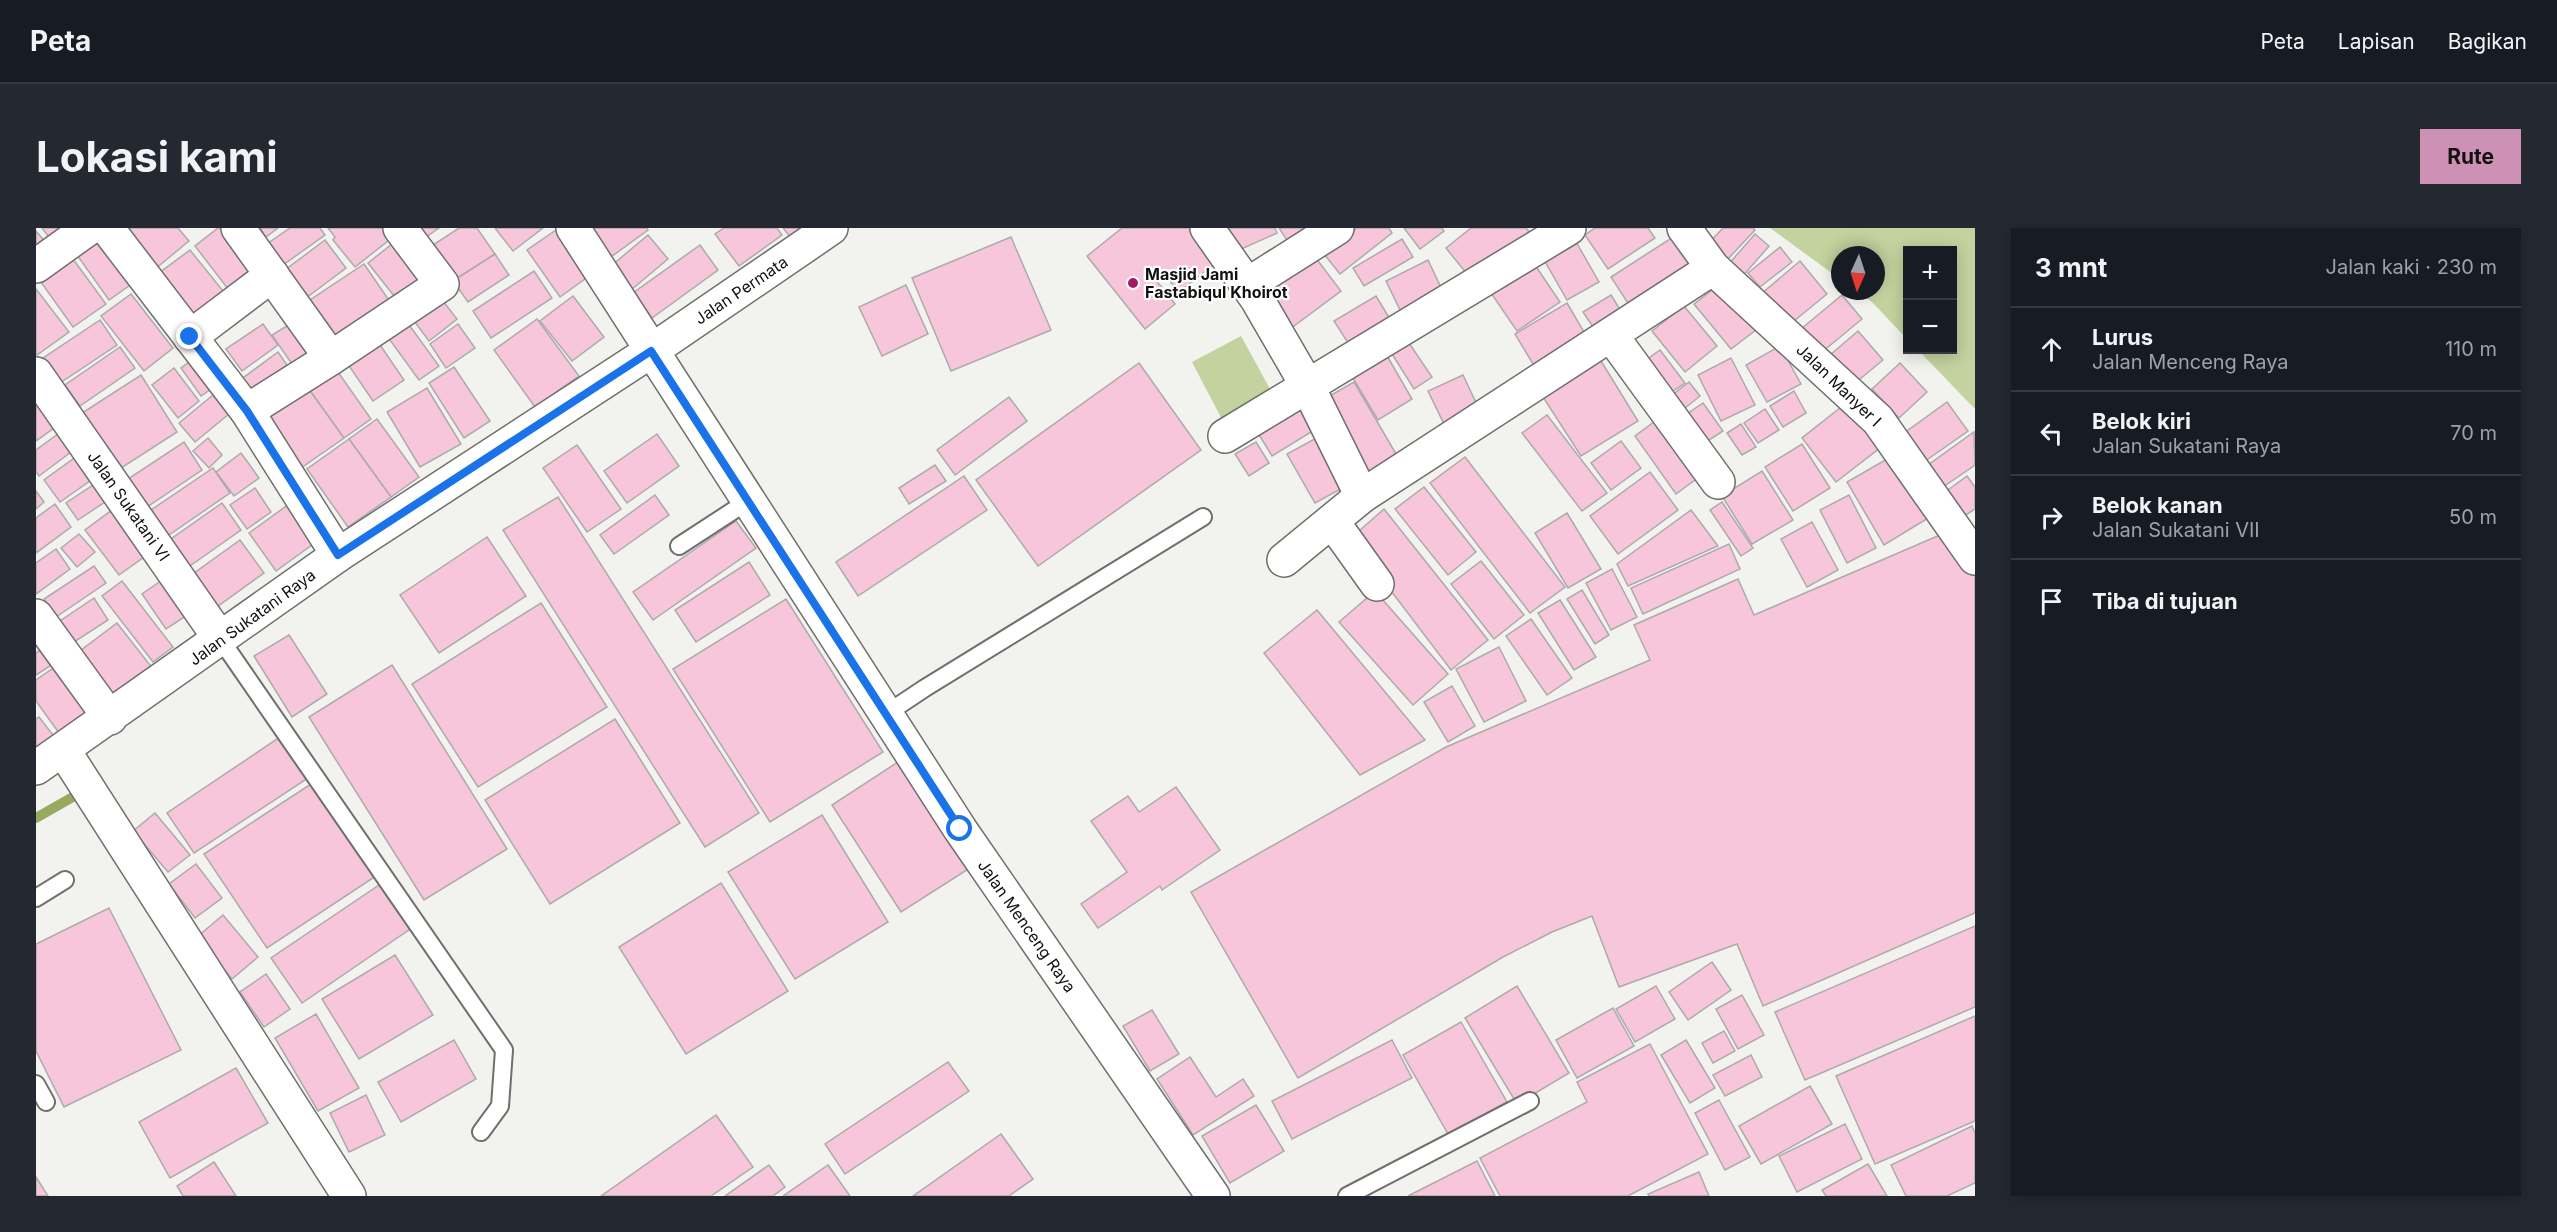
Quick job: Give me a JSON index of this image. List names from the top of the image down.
{
  "streets": {
    "street": [
      "Jalan Permata",
      "Jalan Manyer I",
      "Jalan Sukatani VI",
      "Jalan Sukatani Raya",
      "Jalan Menceng Raya"
    ]
  },
  "crossings": [
    ["Jalan Permata", "Jalan Sukatani Raya"],
    ["Jalan Permata", "Jalan Menceng Raya"],
    ["Jalan Sukatani VI", "Jalan Sukatani Raya"],
    ["Jalan Sukatani Raya", "Jalan Menceng Raya"]
  ],
  "places": ["Masjid Jami Fastabiqul Khoirot"],
  "north": "bottom",
  "page": {
    "header": "Peta",
    "nav": ["Peta", "Lapisan", "Bagikan"],
    "buttons": "Rute",
    "title": "Lokasi kami",
    "heading": ["3 mnt", "Jalan kaki · 230 m"],
    "map_buttons": ["+", "−"],
    "list": [
      ["Lurus", "Jalan Menceng Raya", "110 m"],
      ["Belok kiri", "Jalan Sukatani Raya", "70 m"],
      ["Belok kanan", "Jalan Sukatani VII", "50 m"],
      "Tiba di tujuan"
    ]
  }
}
